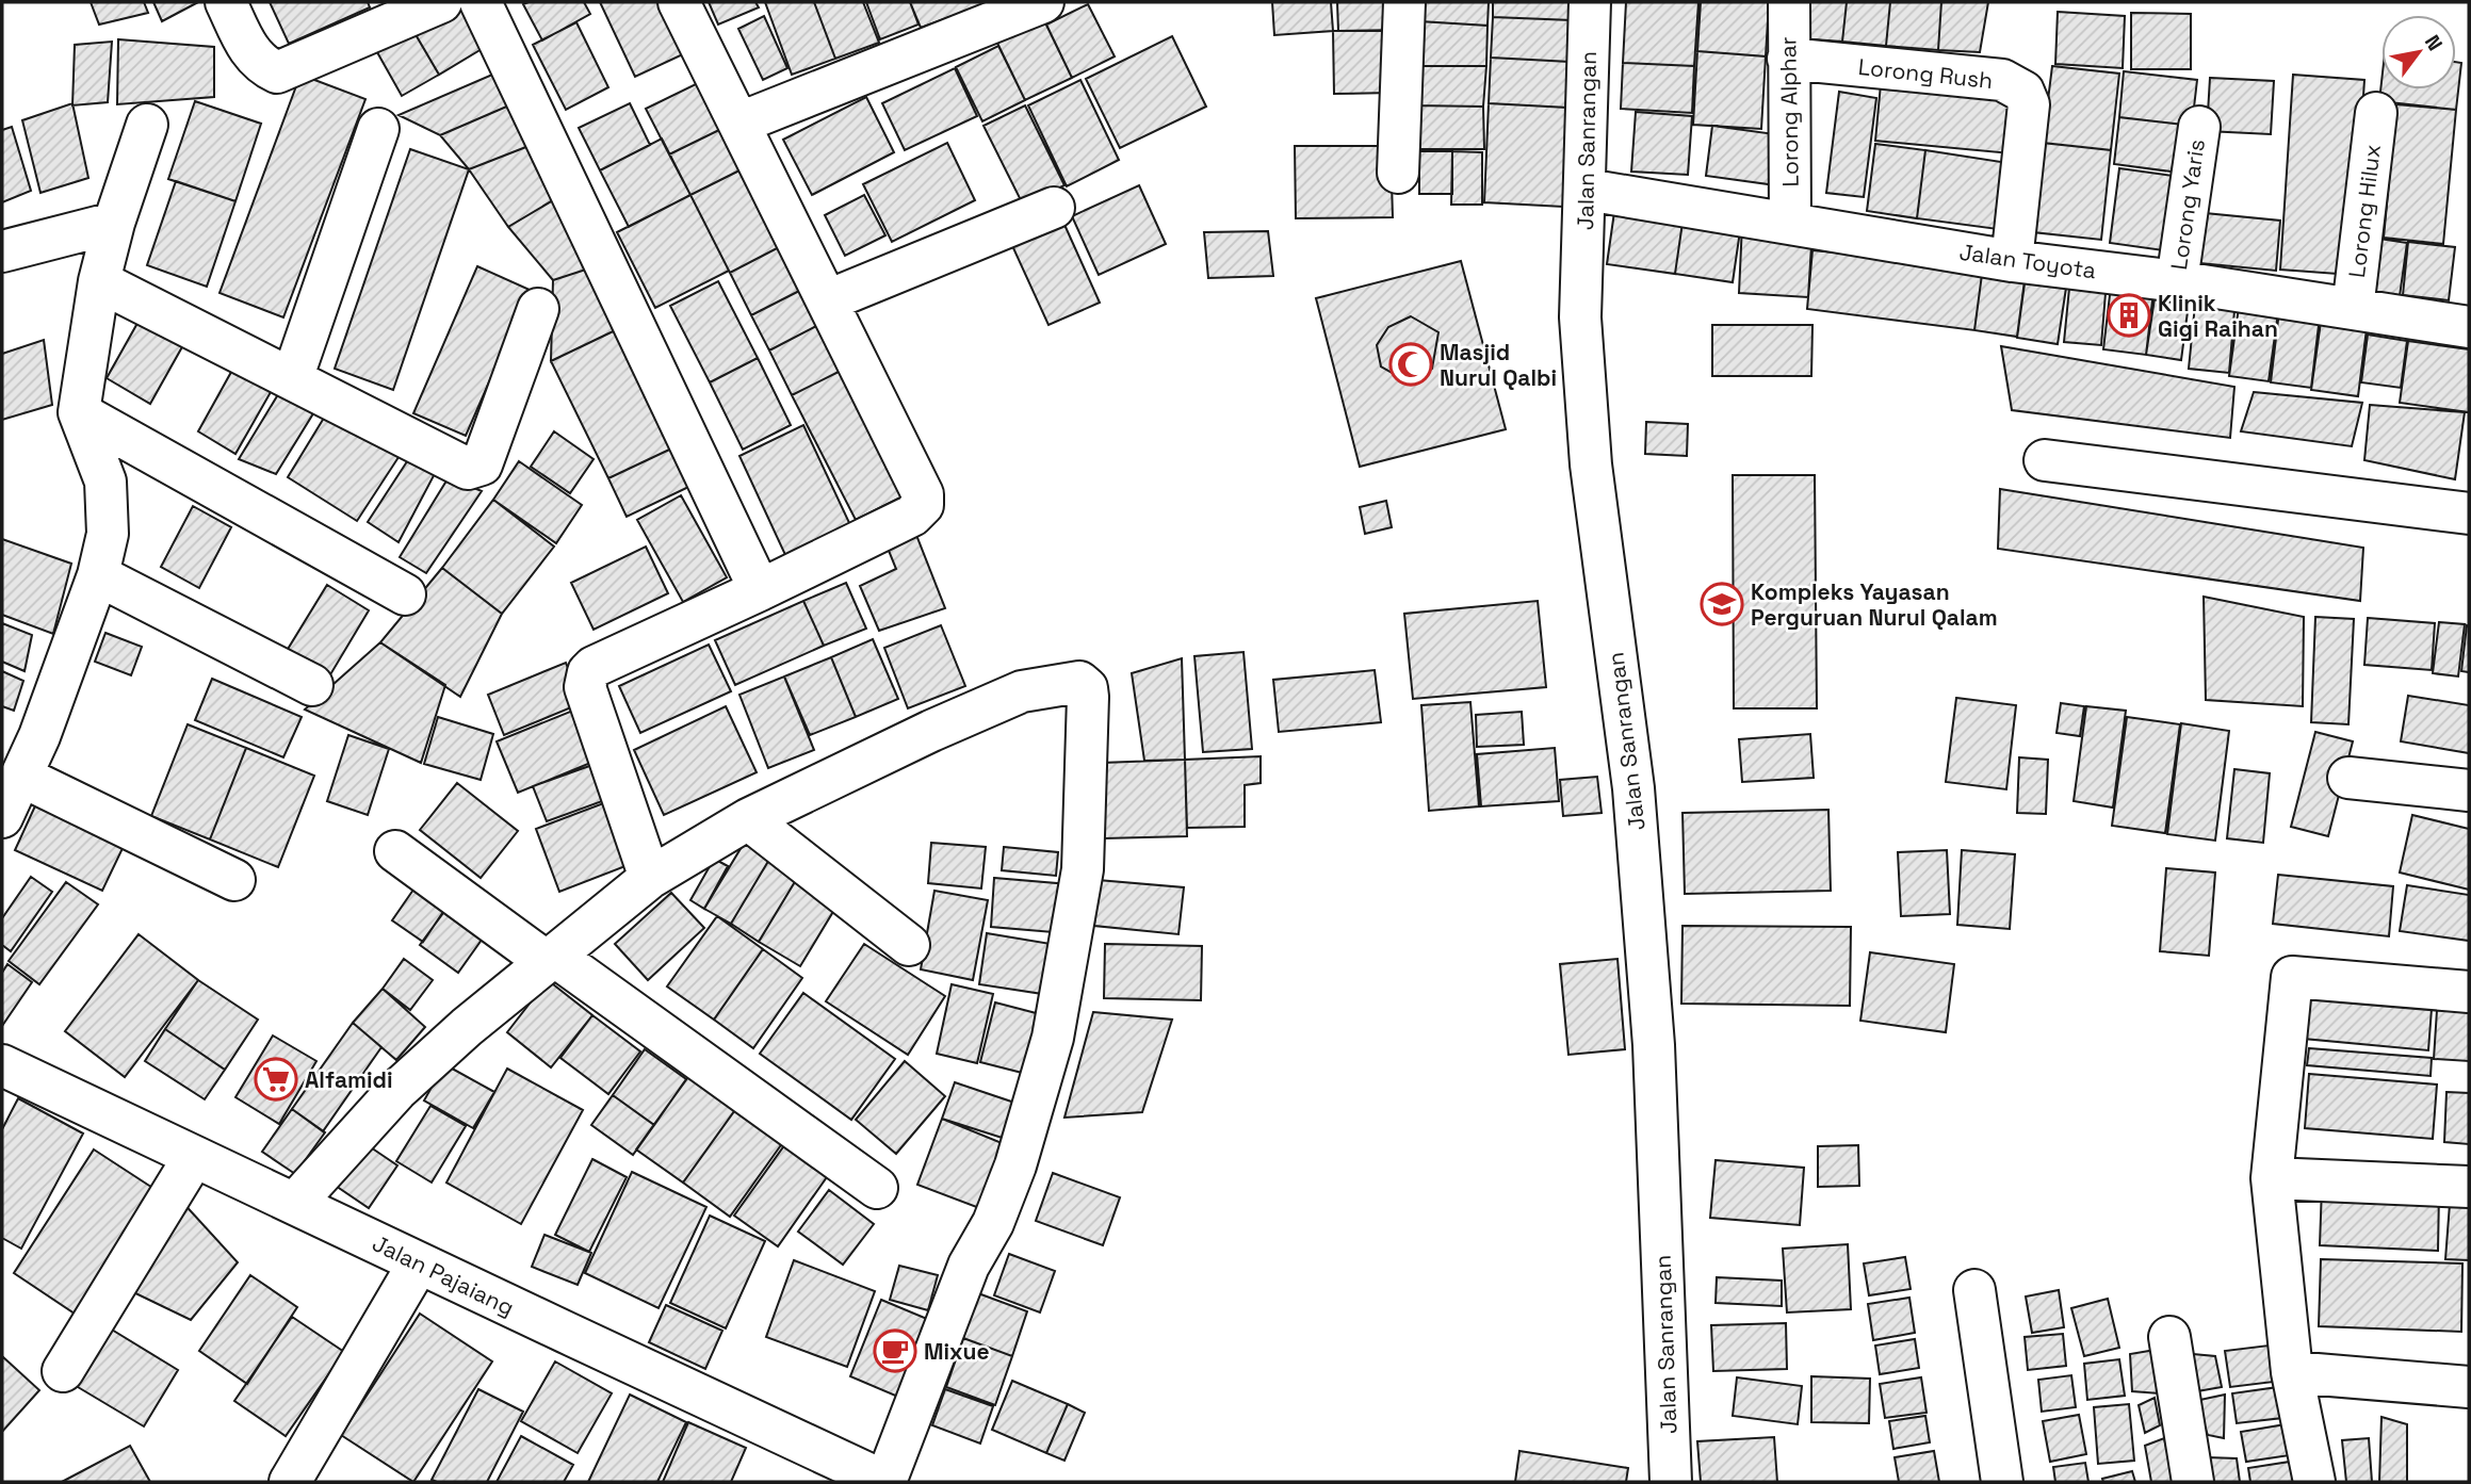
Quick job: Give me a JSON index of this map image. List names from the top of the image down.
{
  "streets": {
    "street": [
      "Lorong Rush",
      "Lorong Alphar",
      "Jalan Sanrangan",
      "Lorong Yaris",
      "Lorong Hilux",
      "Jalan Toyota",
      "Jalan Pajaiang"
    ]
  },
  "crossings": [
    ["Lorong Rush", "Lorong Alphar"],
    ["Lorong Rush", "Jalan Toyota"],
    ["Lorong Alphar", "Jalan Toyota"],
    ["Jalan Sanrangan", "Jalan Toyota"],
    ["Lorong Yaris", "Jalan Toyota"],
    ["Lorong Hilux", "Jalan Toyota"]
  ],
  "places": {
    "building": ["Klinik Gigi Raihan"],
    "mosque": ["Masjid Nurul Qalbi"],
    "school or university": ["Kompleks Yayasan Perguruan Nurul Qalam"],
    "supermarket": ["Alfamidi"],
    "cafe": ["Mixue"]
  },
  "north": "top right"
}
